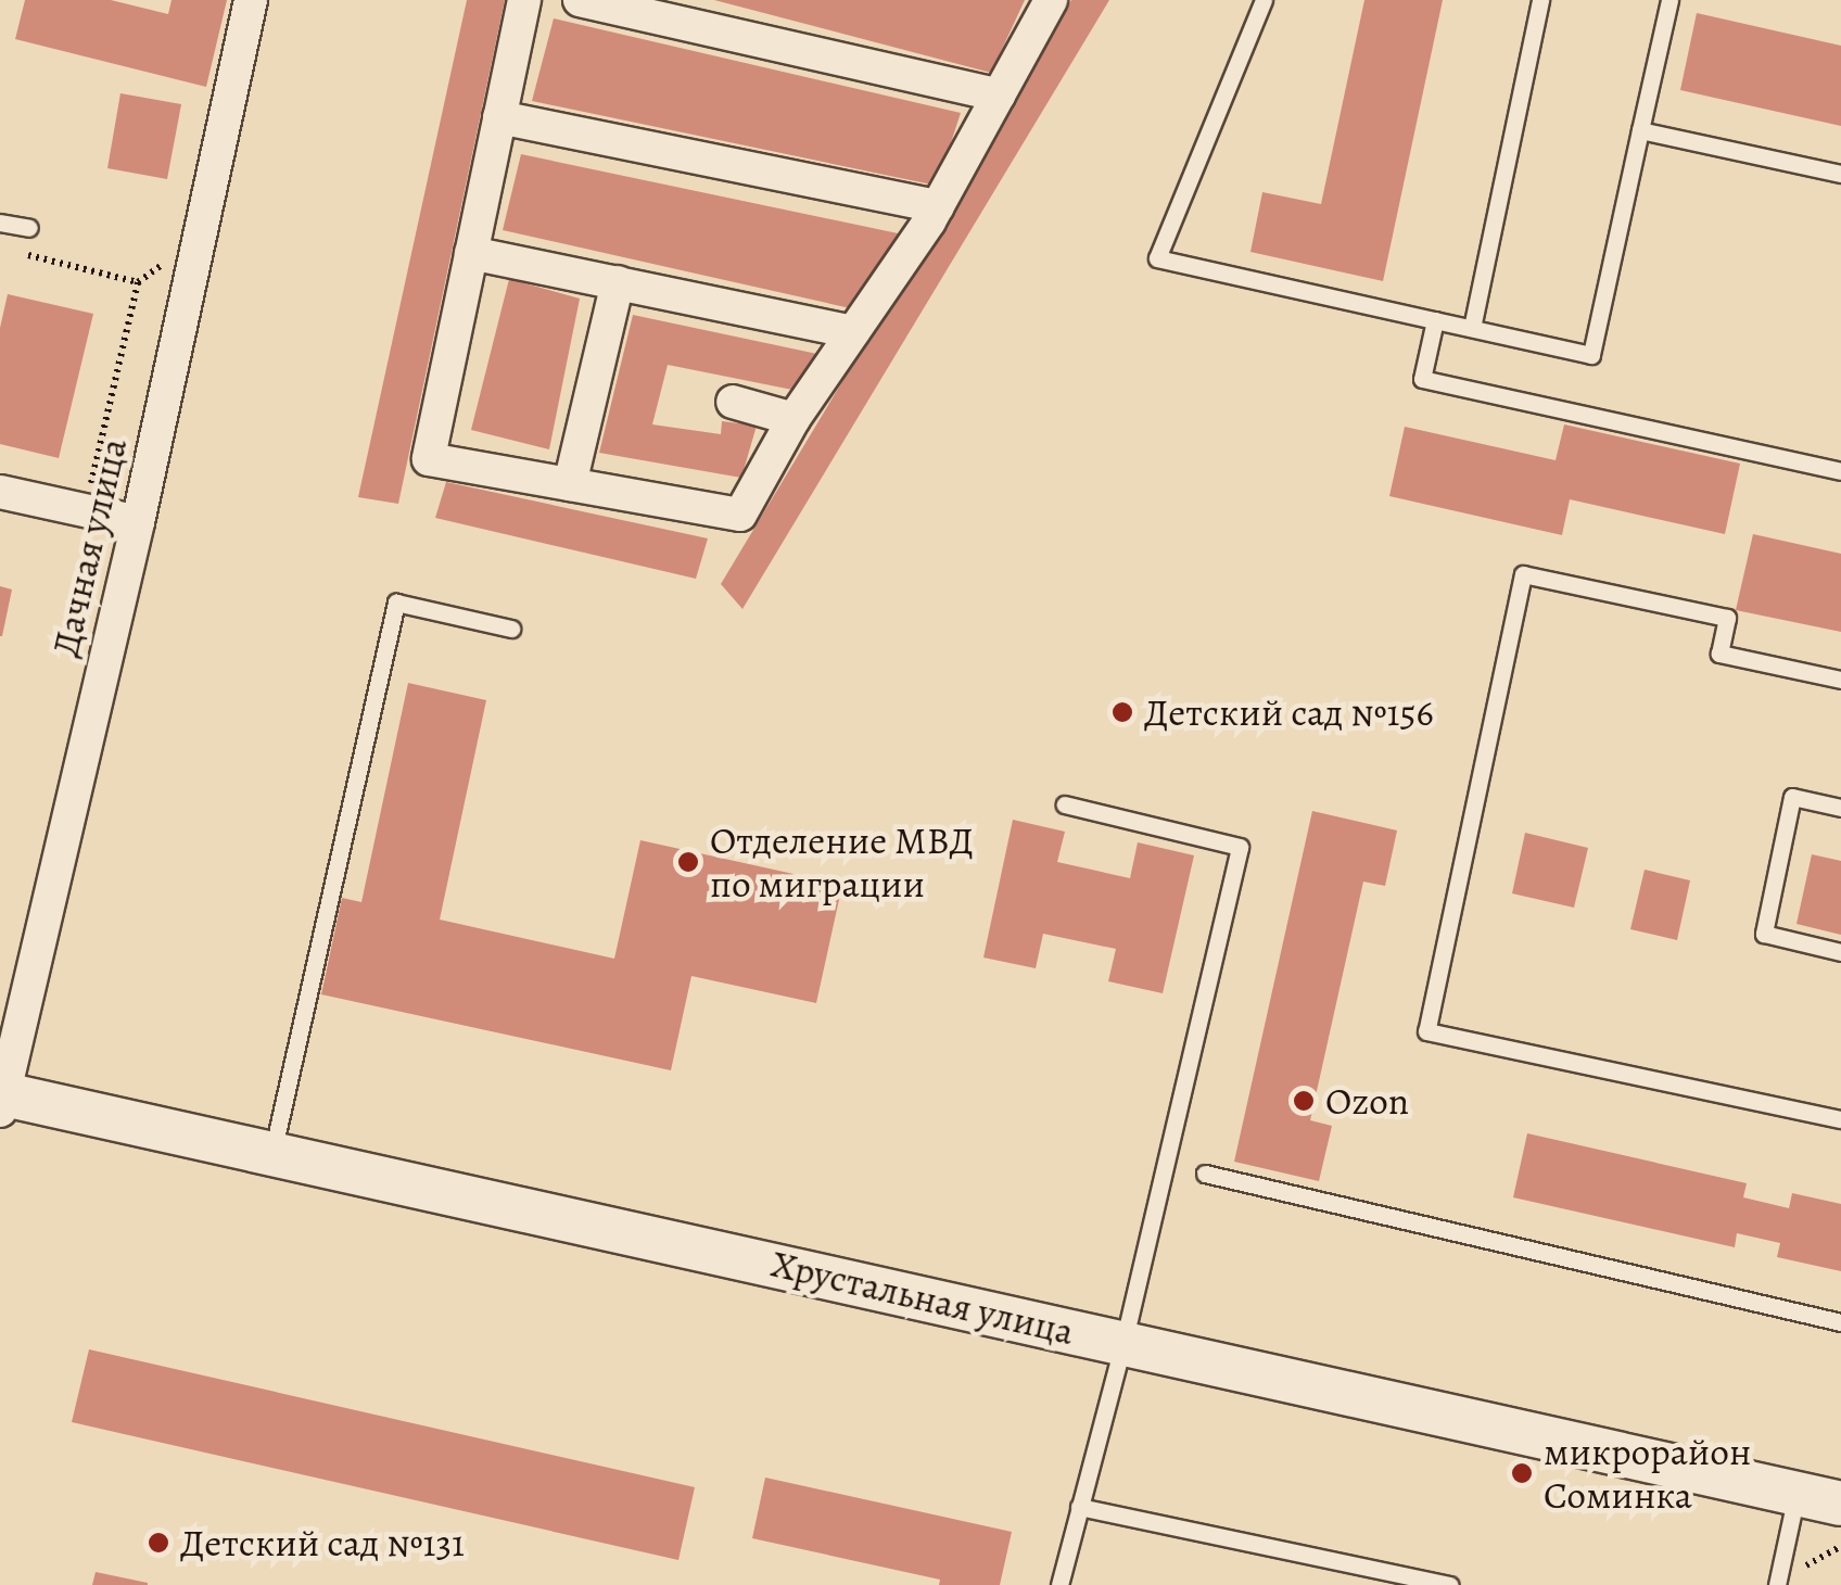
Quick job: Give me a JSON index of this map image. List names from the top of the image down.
{
  "streets": {
    "street": ["Дачная улица", "Хрустальная улица"]
  },
  "crossings": [
    ["Дачная улица", "Хрустальная улица"]
  ],
  "places": [
    "Детский сад №156",
    "Отделение МВД по миграции",
    "Ozon",
    "микрорайон Соминка",
    "Детский сад №131"
  ]
}
